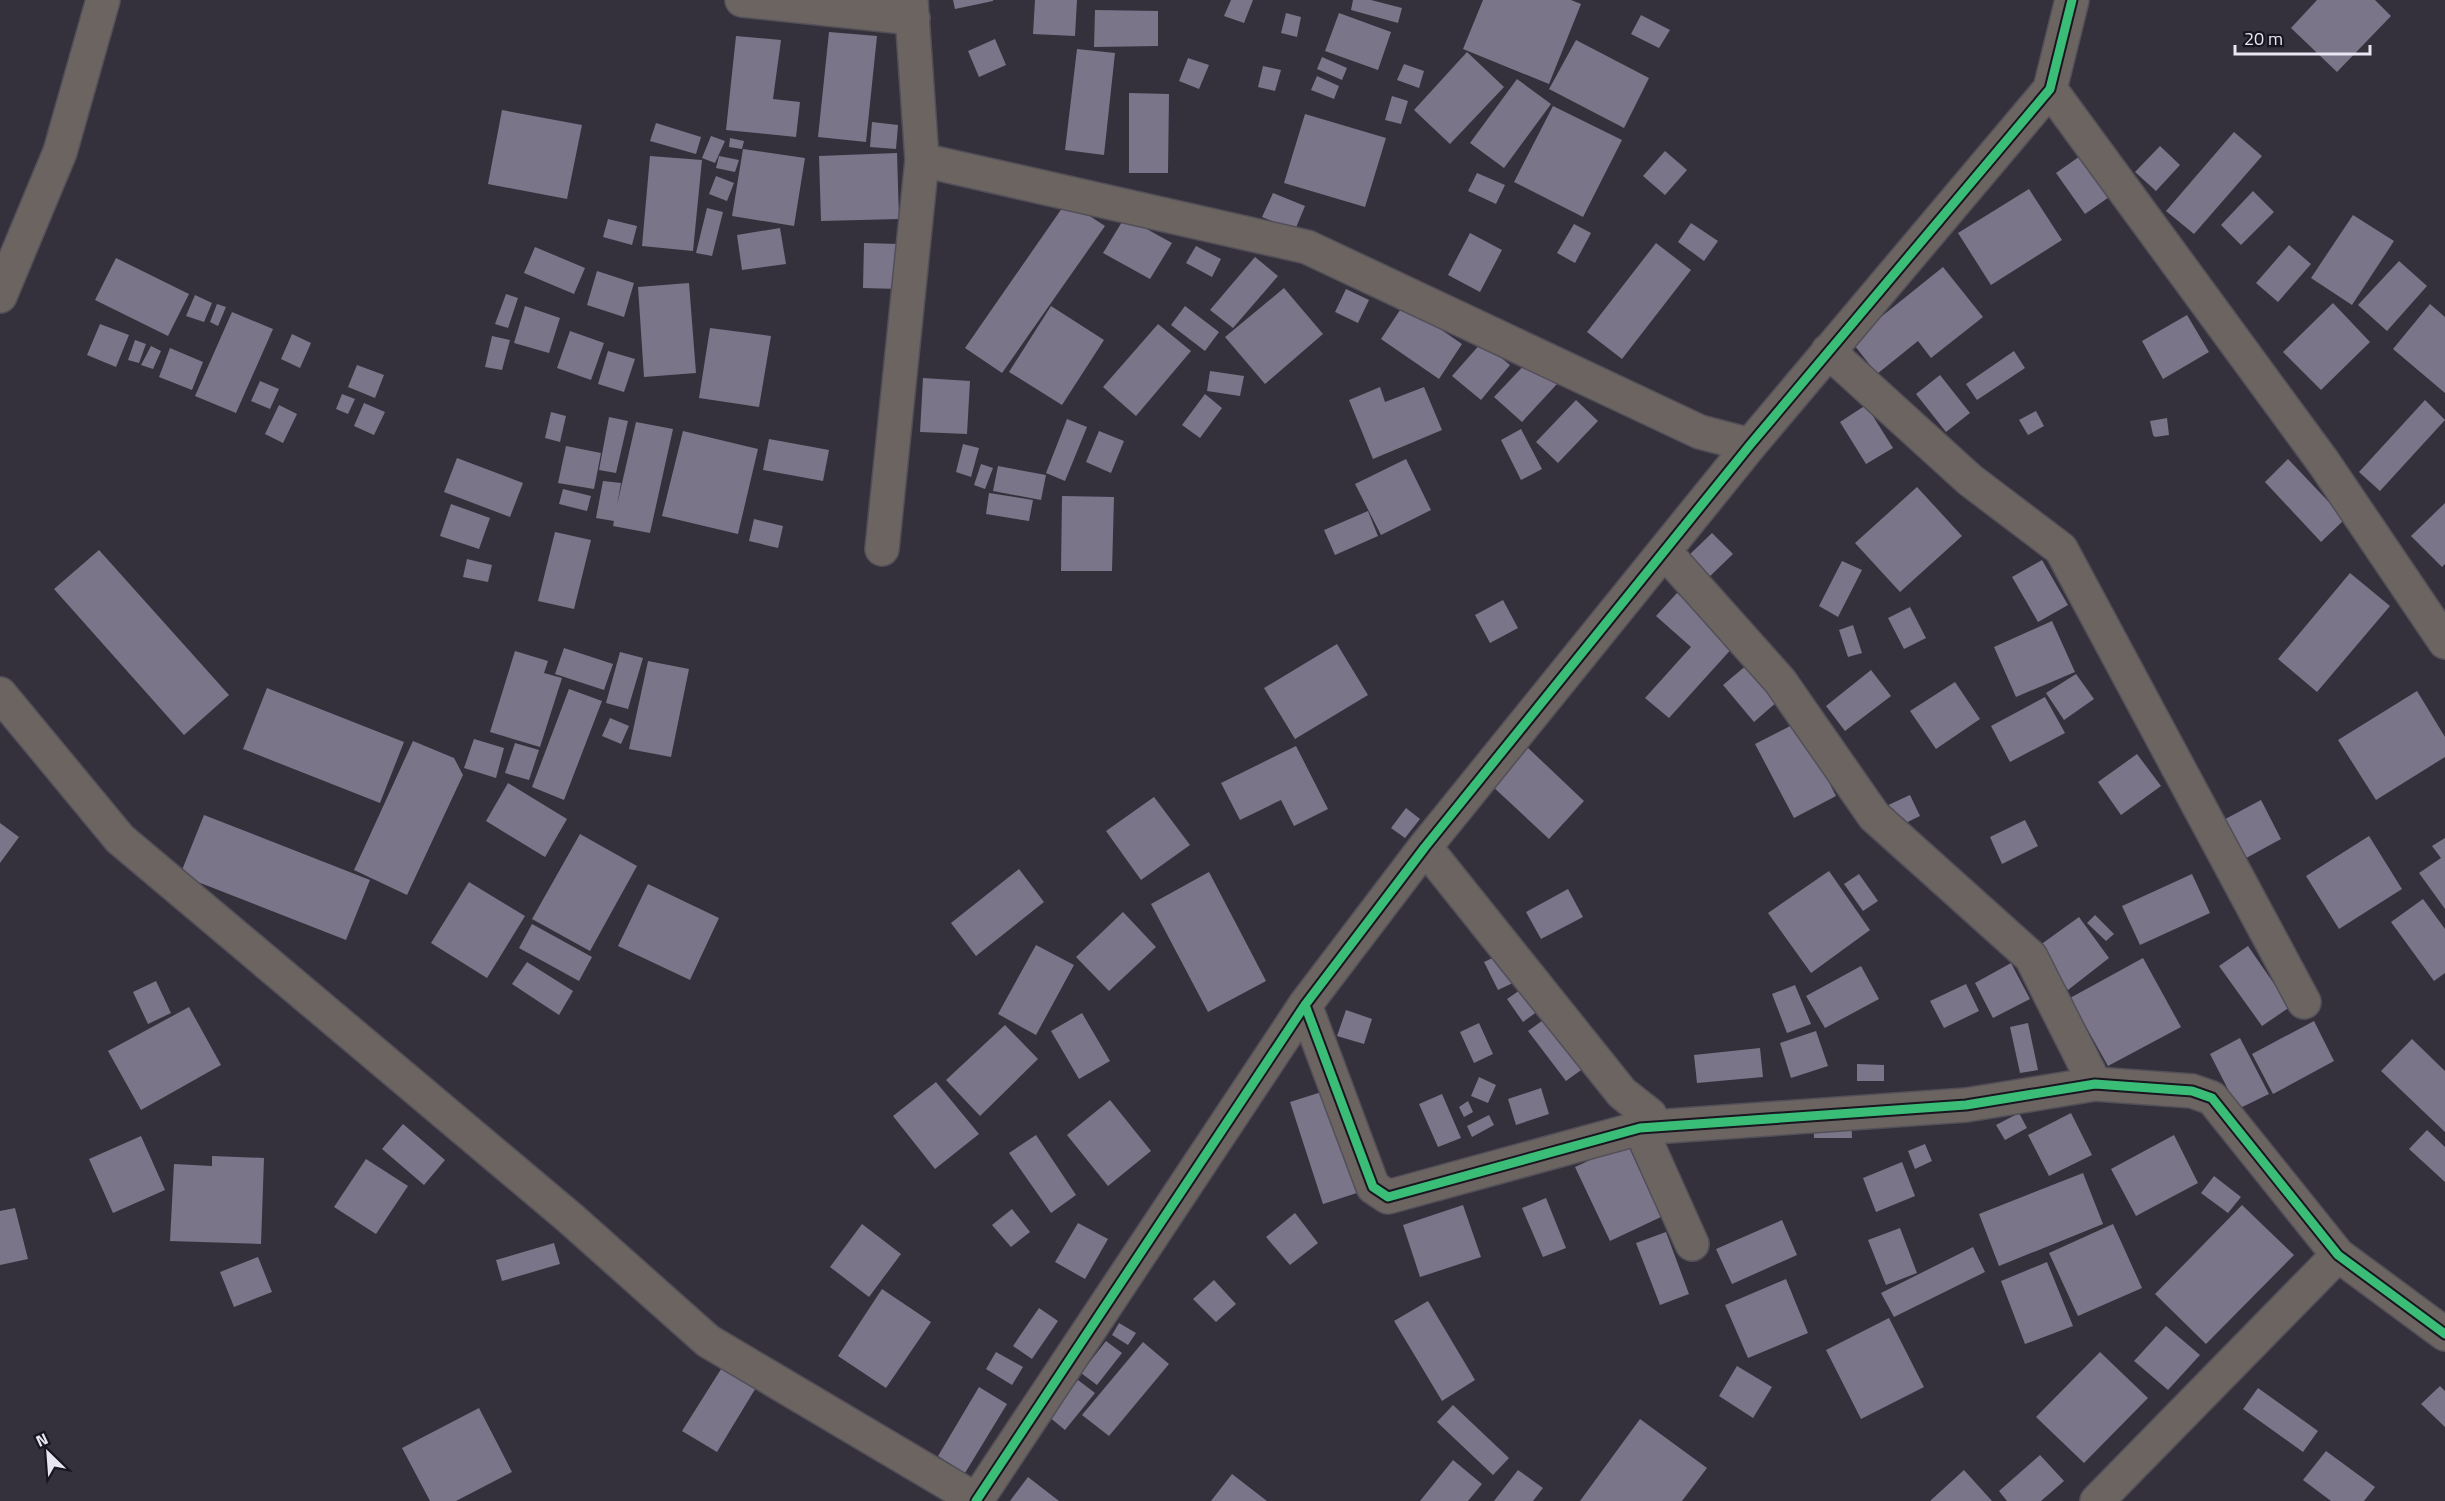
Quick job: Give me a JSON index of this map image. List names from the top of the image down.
{
  "scale_bar": "20 m",
  "north": "top left"
}
